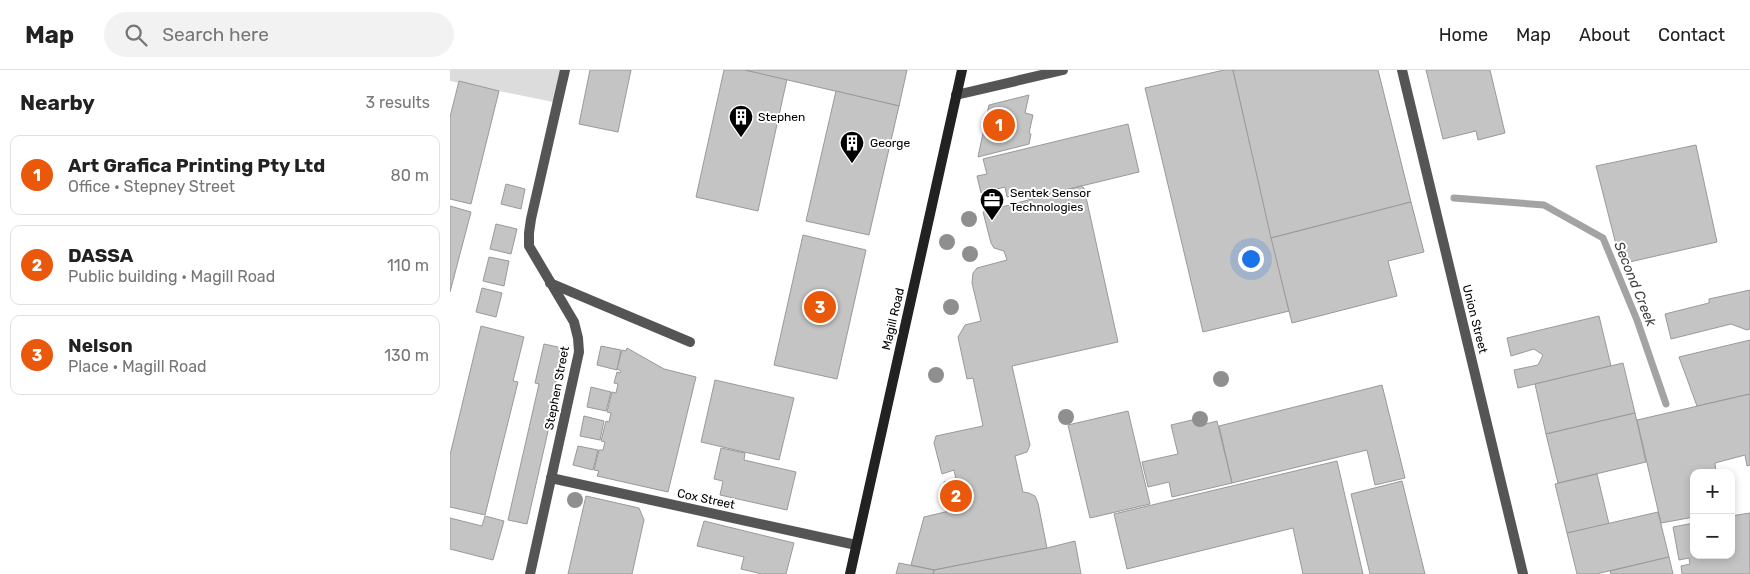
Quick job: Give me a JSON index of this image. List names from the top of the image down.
{
  "streets": {
    "main road": ["Magill Road"],
    "street": ["Union Street", "Stephen Street", "Cox Street"]
  },
  "crossings": [
    ["Magill Road", "Cox Street"],
    ["Stephen Street", "Cox Street"]
  ],
  "water": ["Second Creek"],
  "places": {
    "building": ["Stephen", "George"],
    "office": ["Sentek Sensor Technologies"]
  },
  "page": {
    "header": "Map",
    "search": "Search here",
    "nav": [
      "Home",
      "Map",
      "About",
      "Contact"
    ],
    "heading": ["Nearby", "3 results"],
    "pins": ["1", "3", "2"],
    "list": [
      {
        "mark": "1",
        "name": "Art Grafica Printing Pty Ltd",
        "note": "Office · Stepney Street",
        "value": "80 m"
      },
      {
        "mark": "2",
        "name": "DASSA",
        "note": "Public building · Magill Road",
        "value": "110 m"
      },
      {
        "mark": "3",
        "name": "Nelson",
        "note": "Place · Magill Road",
        "value": "130 m"
      }
    ],
    "map_buttons": ["+", "−"]
  }
}
